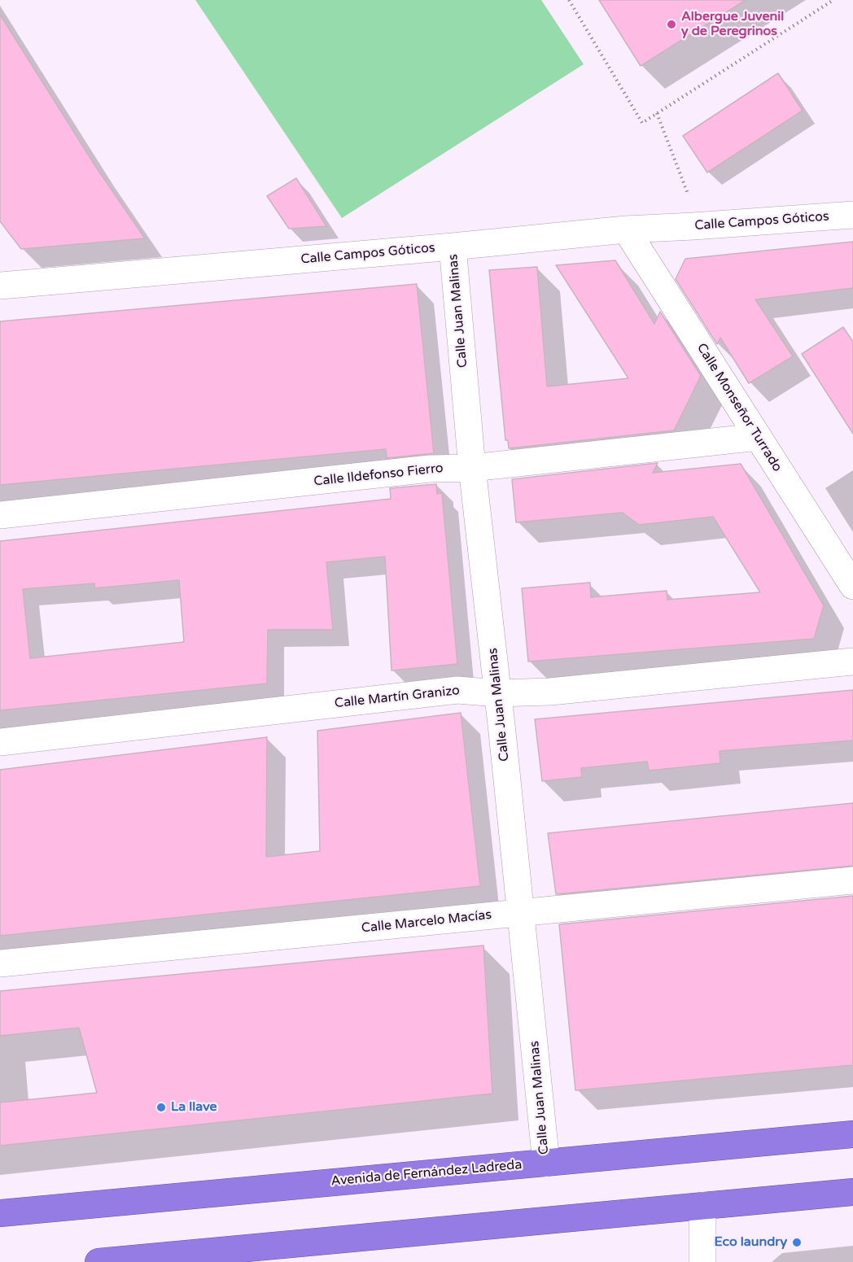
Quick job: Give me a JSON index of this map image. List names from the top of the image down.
{
  "streets": {
    "highway": ["Avenida de Fernández Ladreda"],
    "street": [
      "Calle Campos Góticos",
      "Calle Juan Malinas",
      "Calle Monseñor Turrado",
      "Calle Ildefonso Fierro",
      "Calle Martín Granizo",
      "Calle Marcelo Macías"
    ]
  },
  "crossings": [
    ["Calle Campos Góticos", "Calle Juan Malinas"],
    ["Calle Campos Góticos", "Calle Monseñor Turrado"],
    ["Calle Juan Malinas", "Calle Ildefonso Fierro"],
    ["Calle Juan Malinas", "Calle Martín Granizo"],
    ["Calle Juan Malinas", "Calle Marcelo Macías"],
    ["Calle Juan Malinas", "Avenida de Fernández Ladreda"],
    ["Calle Monseñor Turrado", "Calle Ildefonso Fierro"]
  ],
  "places": ["Albergue Juvenil y de Peregrinos", "La llave", "Eco laundry"]
}
